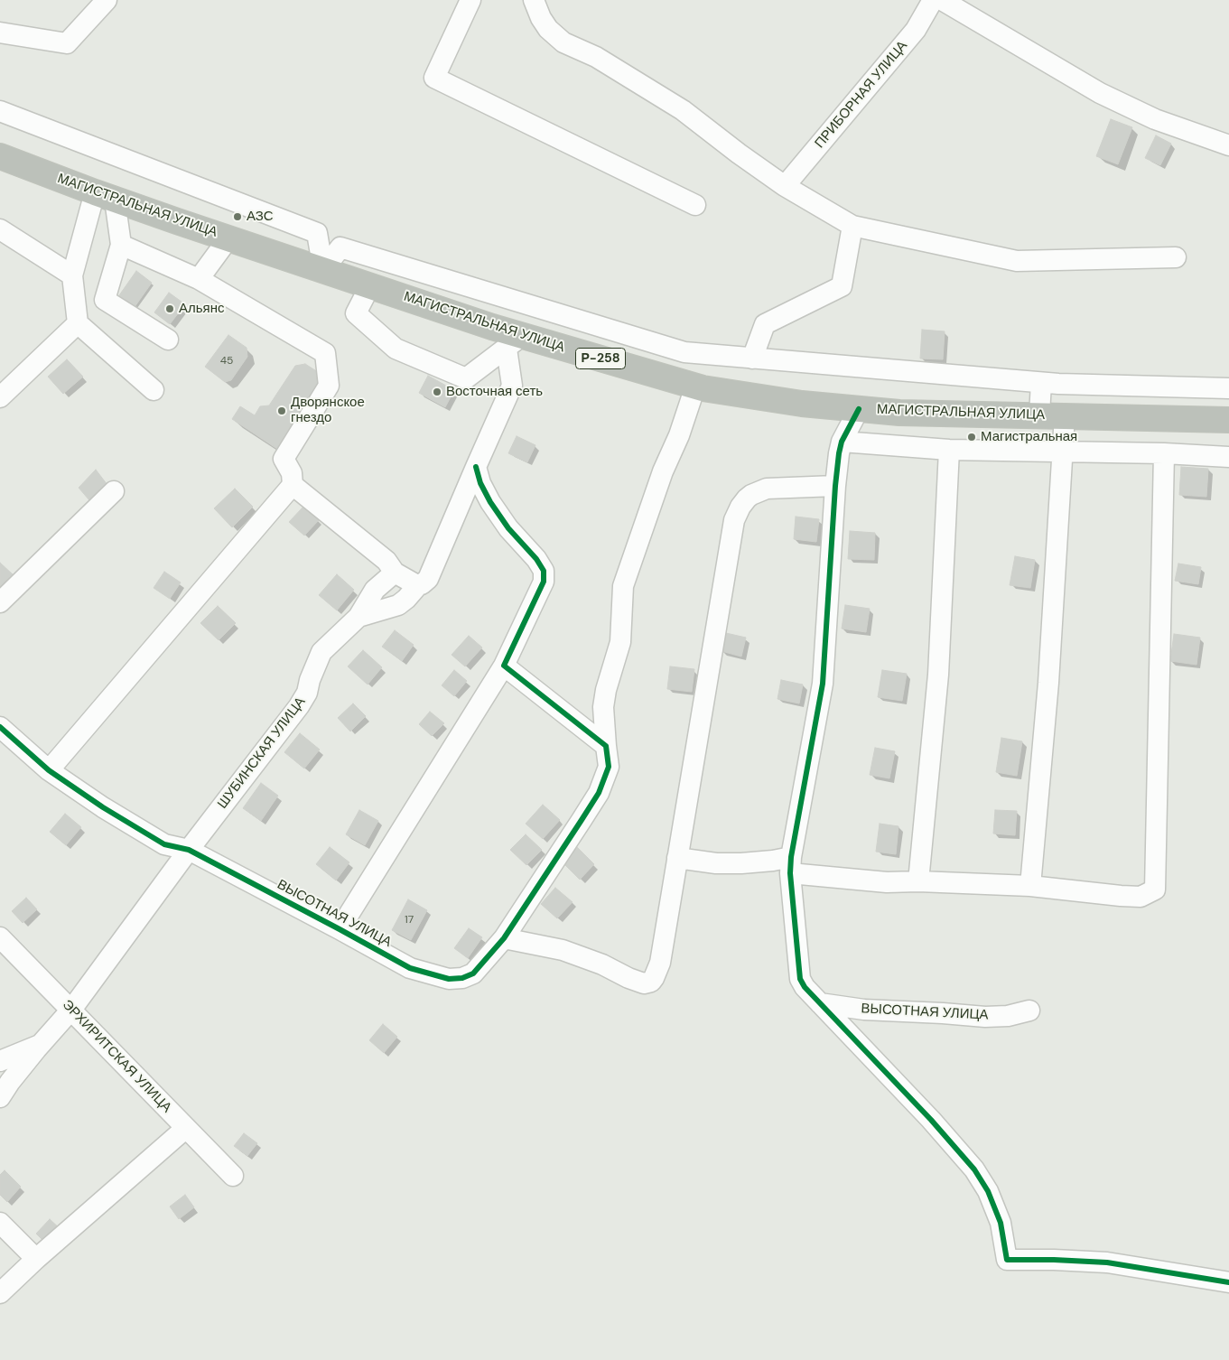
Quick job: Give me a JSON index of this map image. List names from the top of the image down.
{
  "streets": {
    "highway": ["МАГИСТРАЛЬНАЯ УЛИЦА", "Р-258"],
    "street": [
      "ПРИБОРНАЯ УЛИЦА",
      "ШУБИНСКАЯ УЛИЦА",
      "ВЫСОТНАЯ УЛИЦА",
      "ЭРХИРИТСКАЯ УЛИЦА"
    ]
  },
  "crossings": [
    ["ШУБИНСКАЯ УЛИЦА", "ВЫСОТНАЯ УЛИЦА"],
    ["ШУБИНСКАЯ УЛИЦА", "ЭРХИРИТСКАЯ УЛИЦА"]
  ],
  "places": [
    "АЗС",
    "Альянс",
    "Восточная сеть",
    "Дворянское гнездо",
    "Магистральная"
  ],
  "house_numbers": ["45", "17"]
}
